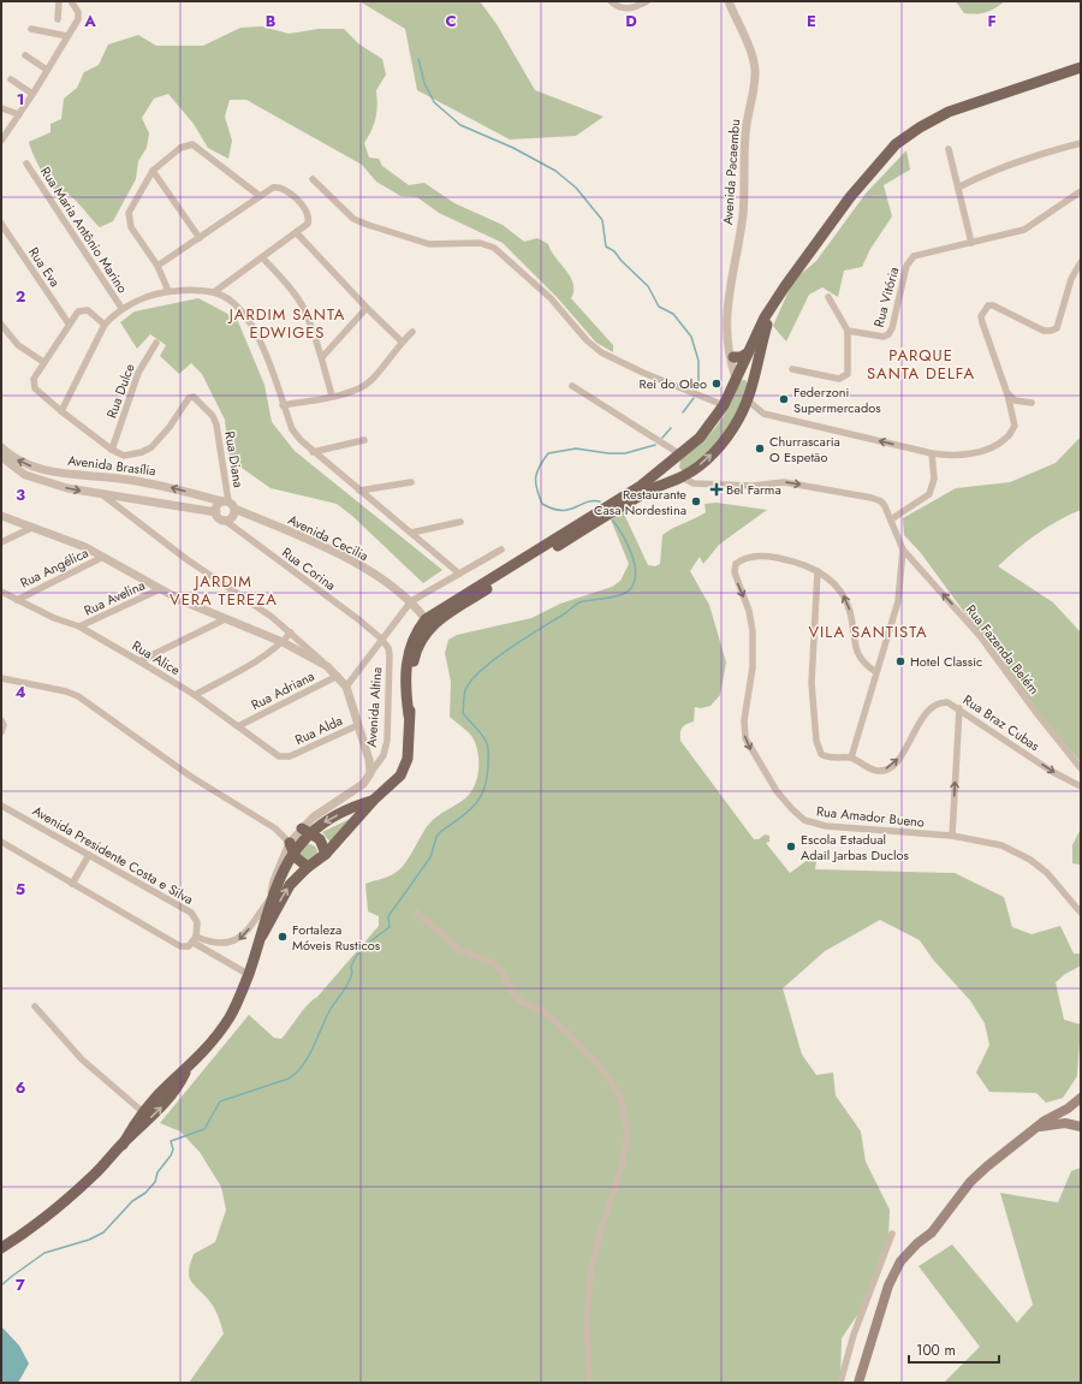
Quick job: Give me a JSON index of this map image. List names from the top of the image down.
{
  "streets": {
    "street": [
      "Avenida Pacaembu",
      "Rua Maria Antônio Marino",
      "Rua Eva",
      "Rua Vitória",
      "Rua Dulce",
      "Rua Diana",
      "Avenida Brasília",
      "Avenida Cecilia",
      "Rua Angélica",
      "Rua Corina",
      "Rua Avelina",
      "Rua Fazenda Belém",
      "Rua Alice",
      "Rua Adriana",
      "Avenida Altina",
      "Rua Braz Cubas",
      "Rua Alda",
      "Rua Amador Bueno",
      "Avenida Presidente Costa e Silva"
    ]
  },
  "crossings": [
    ["Rua Dulce", "Rua Diana"],
    ["Rua Diana", "Avenida Brasília"],
    ["Rua Diana", "Avenida Cecilia"],
    ["Avenida Brasília", "Avenida Cecilia"],
    ["Rua Angélica", "Rua Alice"],
    ["Rua Corina", "Avenida Altina"],
    ["Rua Avelina", "Rua Alice"],
    ["Rua Alice", "Rua Adriana"],
    ["Rua Alice", "Rua Alda"]
  ],
  "one_way": ["Rua Fazenda Belém"],
  "districts": [
    "JARDIM SANTA EDWIGES",
    "PARQUE SANTA DELFA",
    "JARDIM VERA TEREZA",
    "VILA SANTISTA"
  ],
  "places": {
    "other": [
      "Rei do Oleo",
      "Federzoni Supermercados",
      "Churrascaria O Espetão",
      "Restaurante Casa Nordestina",
      "Hotel Classic",
      "Escola Estadual Adail Jarbas Duclos",
      "Fortaleza Móveis Rusticos"
    ],
    "health": ["Bel Farma"]
  },
  "scale_bar": "100 m",
  "grid": {
    "columns": [
      "A",
      "B",
      "C",
      "D",
      "E",
      "F"
    ],
    "rows": [
      "1",
      "2",
      "3",
      "4",
      "5",
      "6",
      "7"
    ]
  }
}
